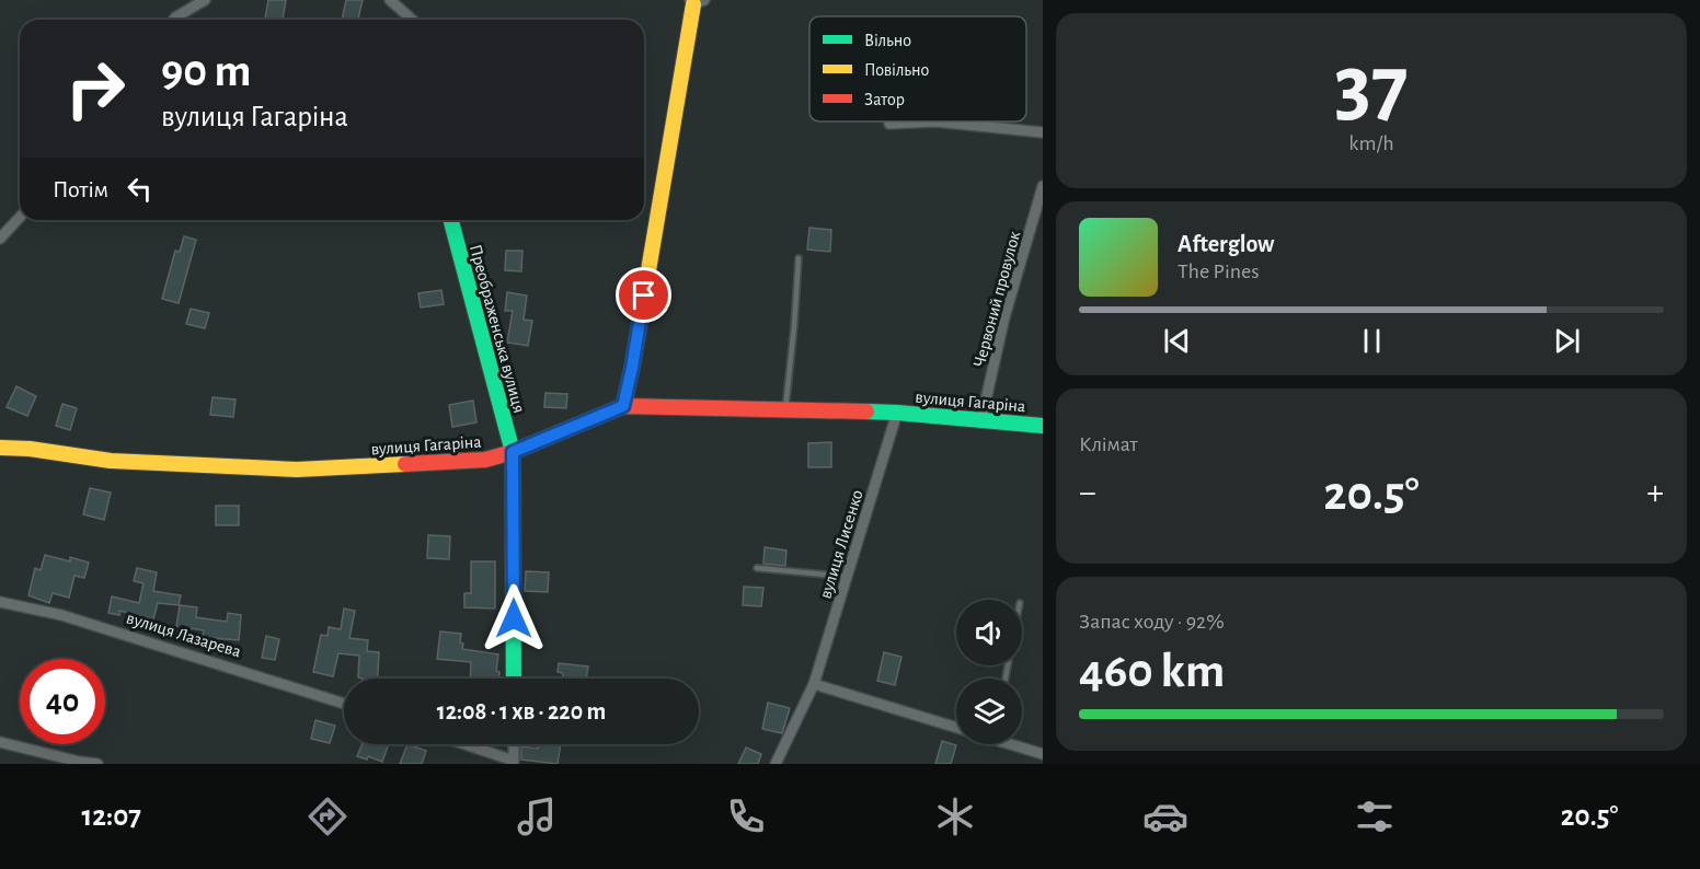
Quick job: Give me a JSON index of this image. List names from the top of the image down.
{
  "streets": {
    "street": [
      "Червоний провулок",
      "Преображенська вулиця",
      "вулиця Гагаріна",
      "вулиця Лисенко",
      "вулиця Лазарева"
    ]
  },
  "crossings": [
    ["Червоний провулок", "вулиця Гагаріна"],
    ["Преображенська вулиця", "вулиця Гагаріна"],
    ["вулиця Гагаріна", "вулиця Лисенко"]
  ],
  "legend": ["Вільно", "Повільно", "Затор"],
  "page": {
    "tile": [
      ["37", "km/h"],
      "Клімат",
      ["Запас ходу · 92%", "460 km"]
    ],
    "turn": ["90 m", "вулиця Гагаріна"],
    "then": "Потім",
    "song": ["Afterglow", "The Pines"],
    "heat": ["−", "20.5°", "+"],
    "limit": "40",
    "trip": "12:08 · 1 хв · 220 m",
    "tabs": ["12:07", "20.5°"]
  }
}
